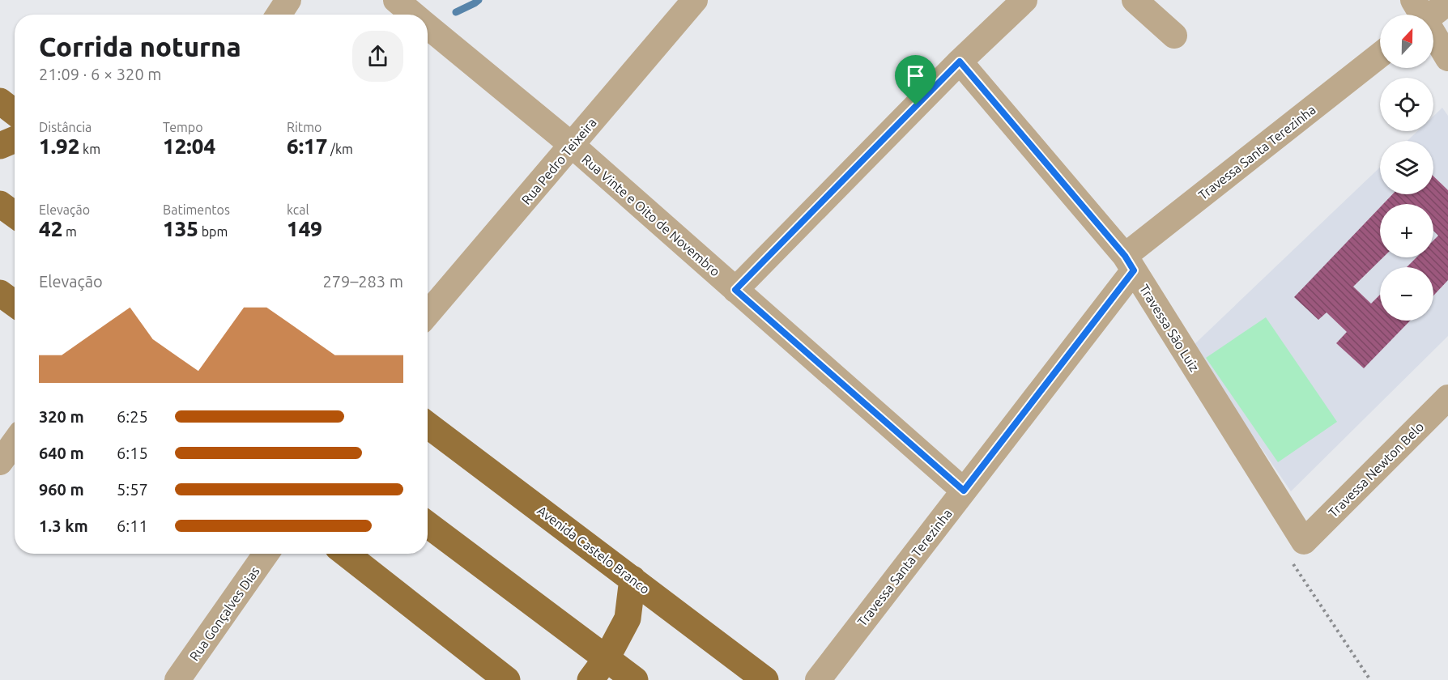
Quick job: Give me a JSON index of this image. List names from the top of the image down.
{
  "streets": {
    "main road": ["Avenida Castelo Branco"],
    "street": [
      "Travessa Santa Terezinha",
      "Rua Pedro Teixeira",
      "Rua Vinte e Oito de Novembro",
      "Travessa São Luiz",
      "Travessa Newton Belo",
      "Rua Gonçalves Dias"
    ]
  },
  "crossings": [
    ["Travessa Santa Terezinha", "Rua Vinte e Oito de Novembro"],
    ["Travessa Santa Terezinha", "Travessa São Luiz"],
    ["Rua Pedro Teixeira", "Rua Vinte e Oito de Novembro"],
    ["Travessa São Luiz", "Travessa Newton Belo"]
  ],
  "north": "top",
  "page": {
    "map_buttons": ["+", "−"],
    "heading": ["Corrida noturna", "21:09 · 6 × 320 m"],
    "stats": [
      ["Distância", "1.92 km"],
      ["Tempo", "12:04"],
      ["Ritmo", "6:17 /km"],
      ["Elevação", "42 m"],
      ["Batimentos", "135 bpm"],
      ["kcal", "149"]
    ],
    "chart": ["Elevação", "279–283 m"],
    "list": [
      {
        "name": "320 m",
        "note": "6:25"
      },
      {
        "name": "640 m",
        "note": "6:15"
      },
      {
        "name": "960 m",
        "note": "5:57"
      },
      {
        "name": "1.3 km",
        "note": "6:11"
      }
    ]
  }
}
